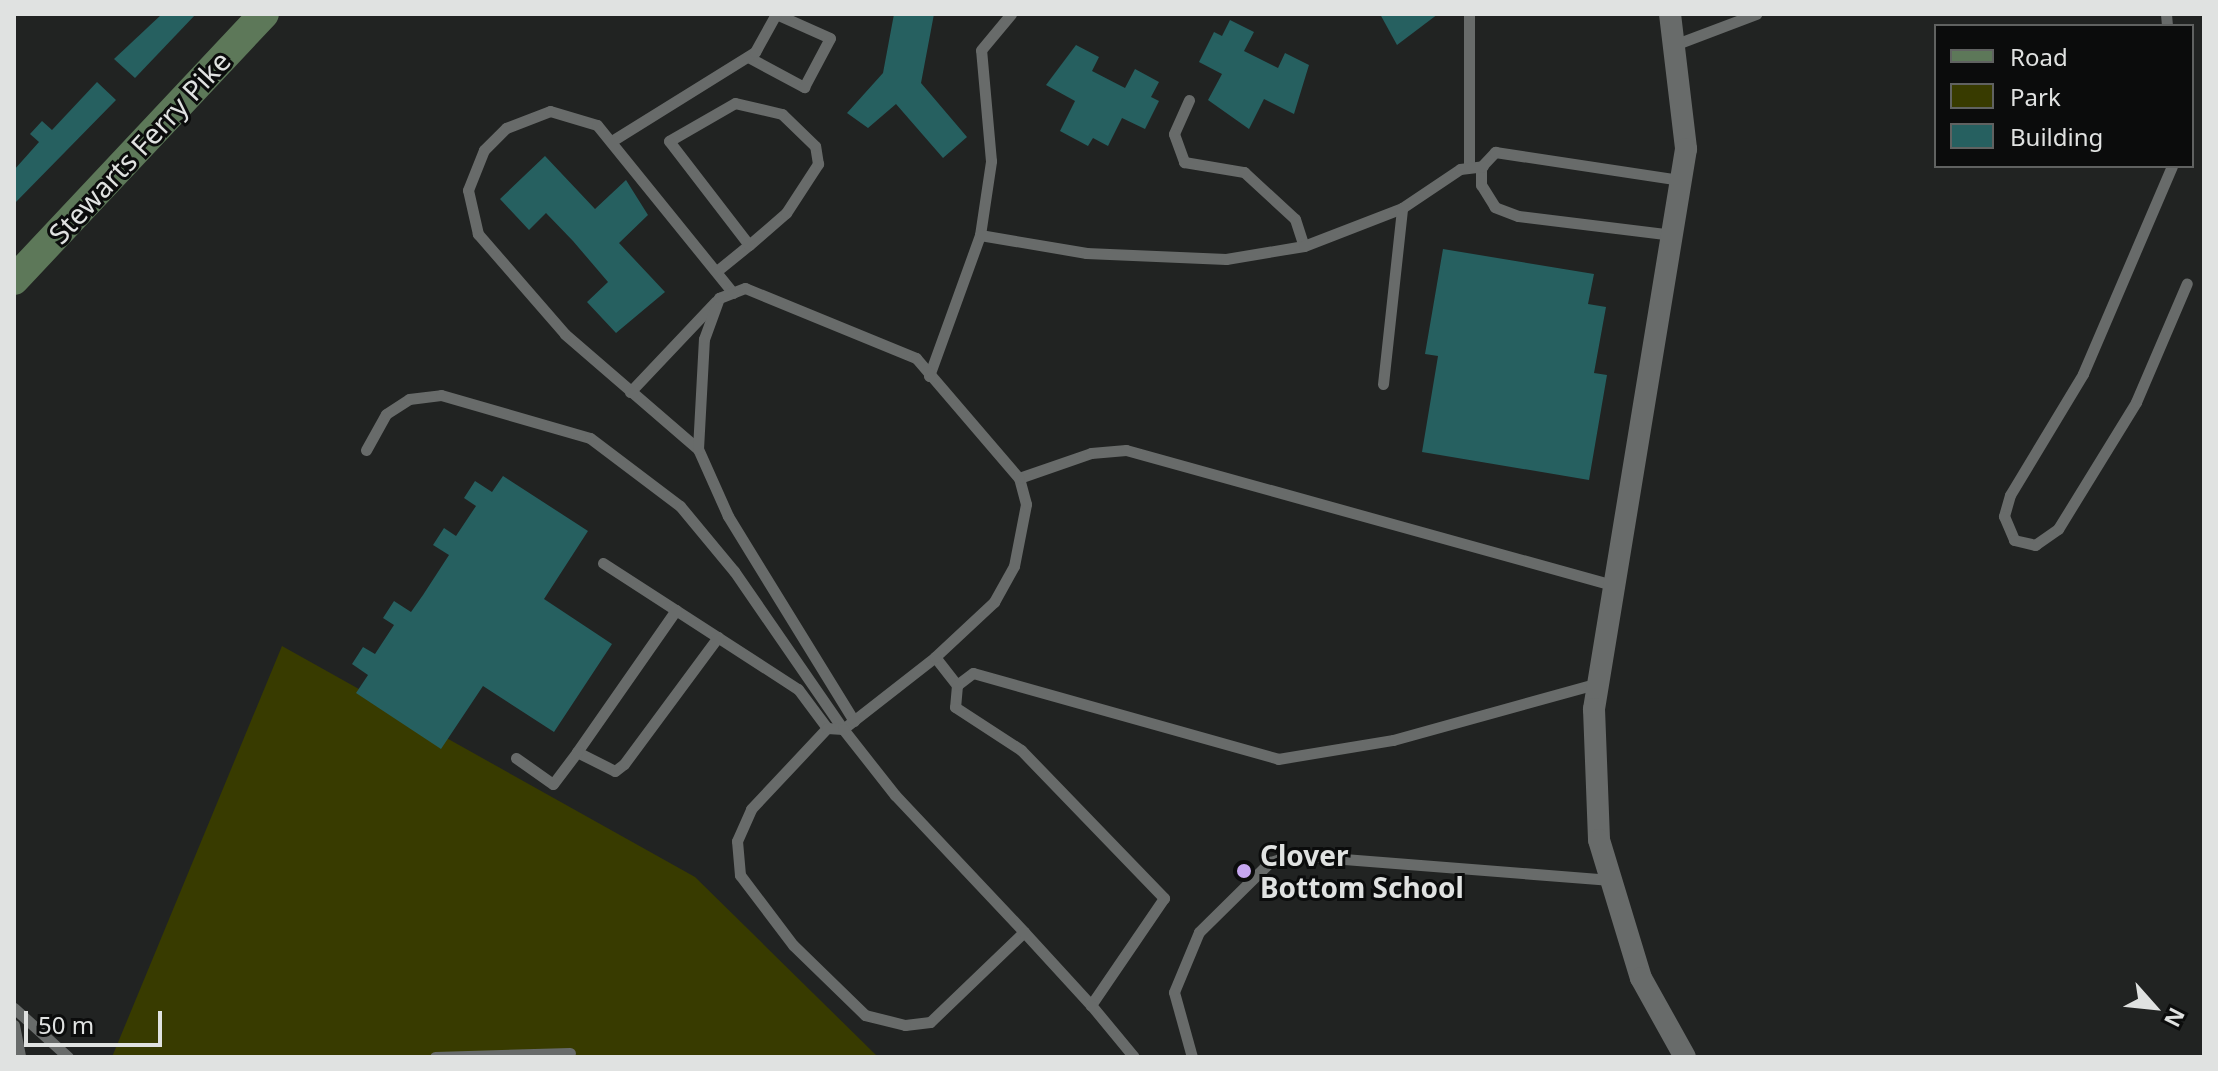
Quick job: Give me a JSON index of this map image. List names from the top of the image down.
{
  "streets": {
    "main road": ["Stewarts Ferry Pike"]
  },
  "places": ["Clover Bottom School"],
  "legend": ["Road", "Park", "Building"],
  "scale_bar": "50 m",
  "north": "bottom right"
}
